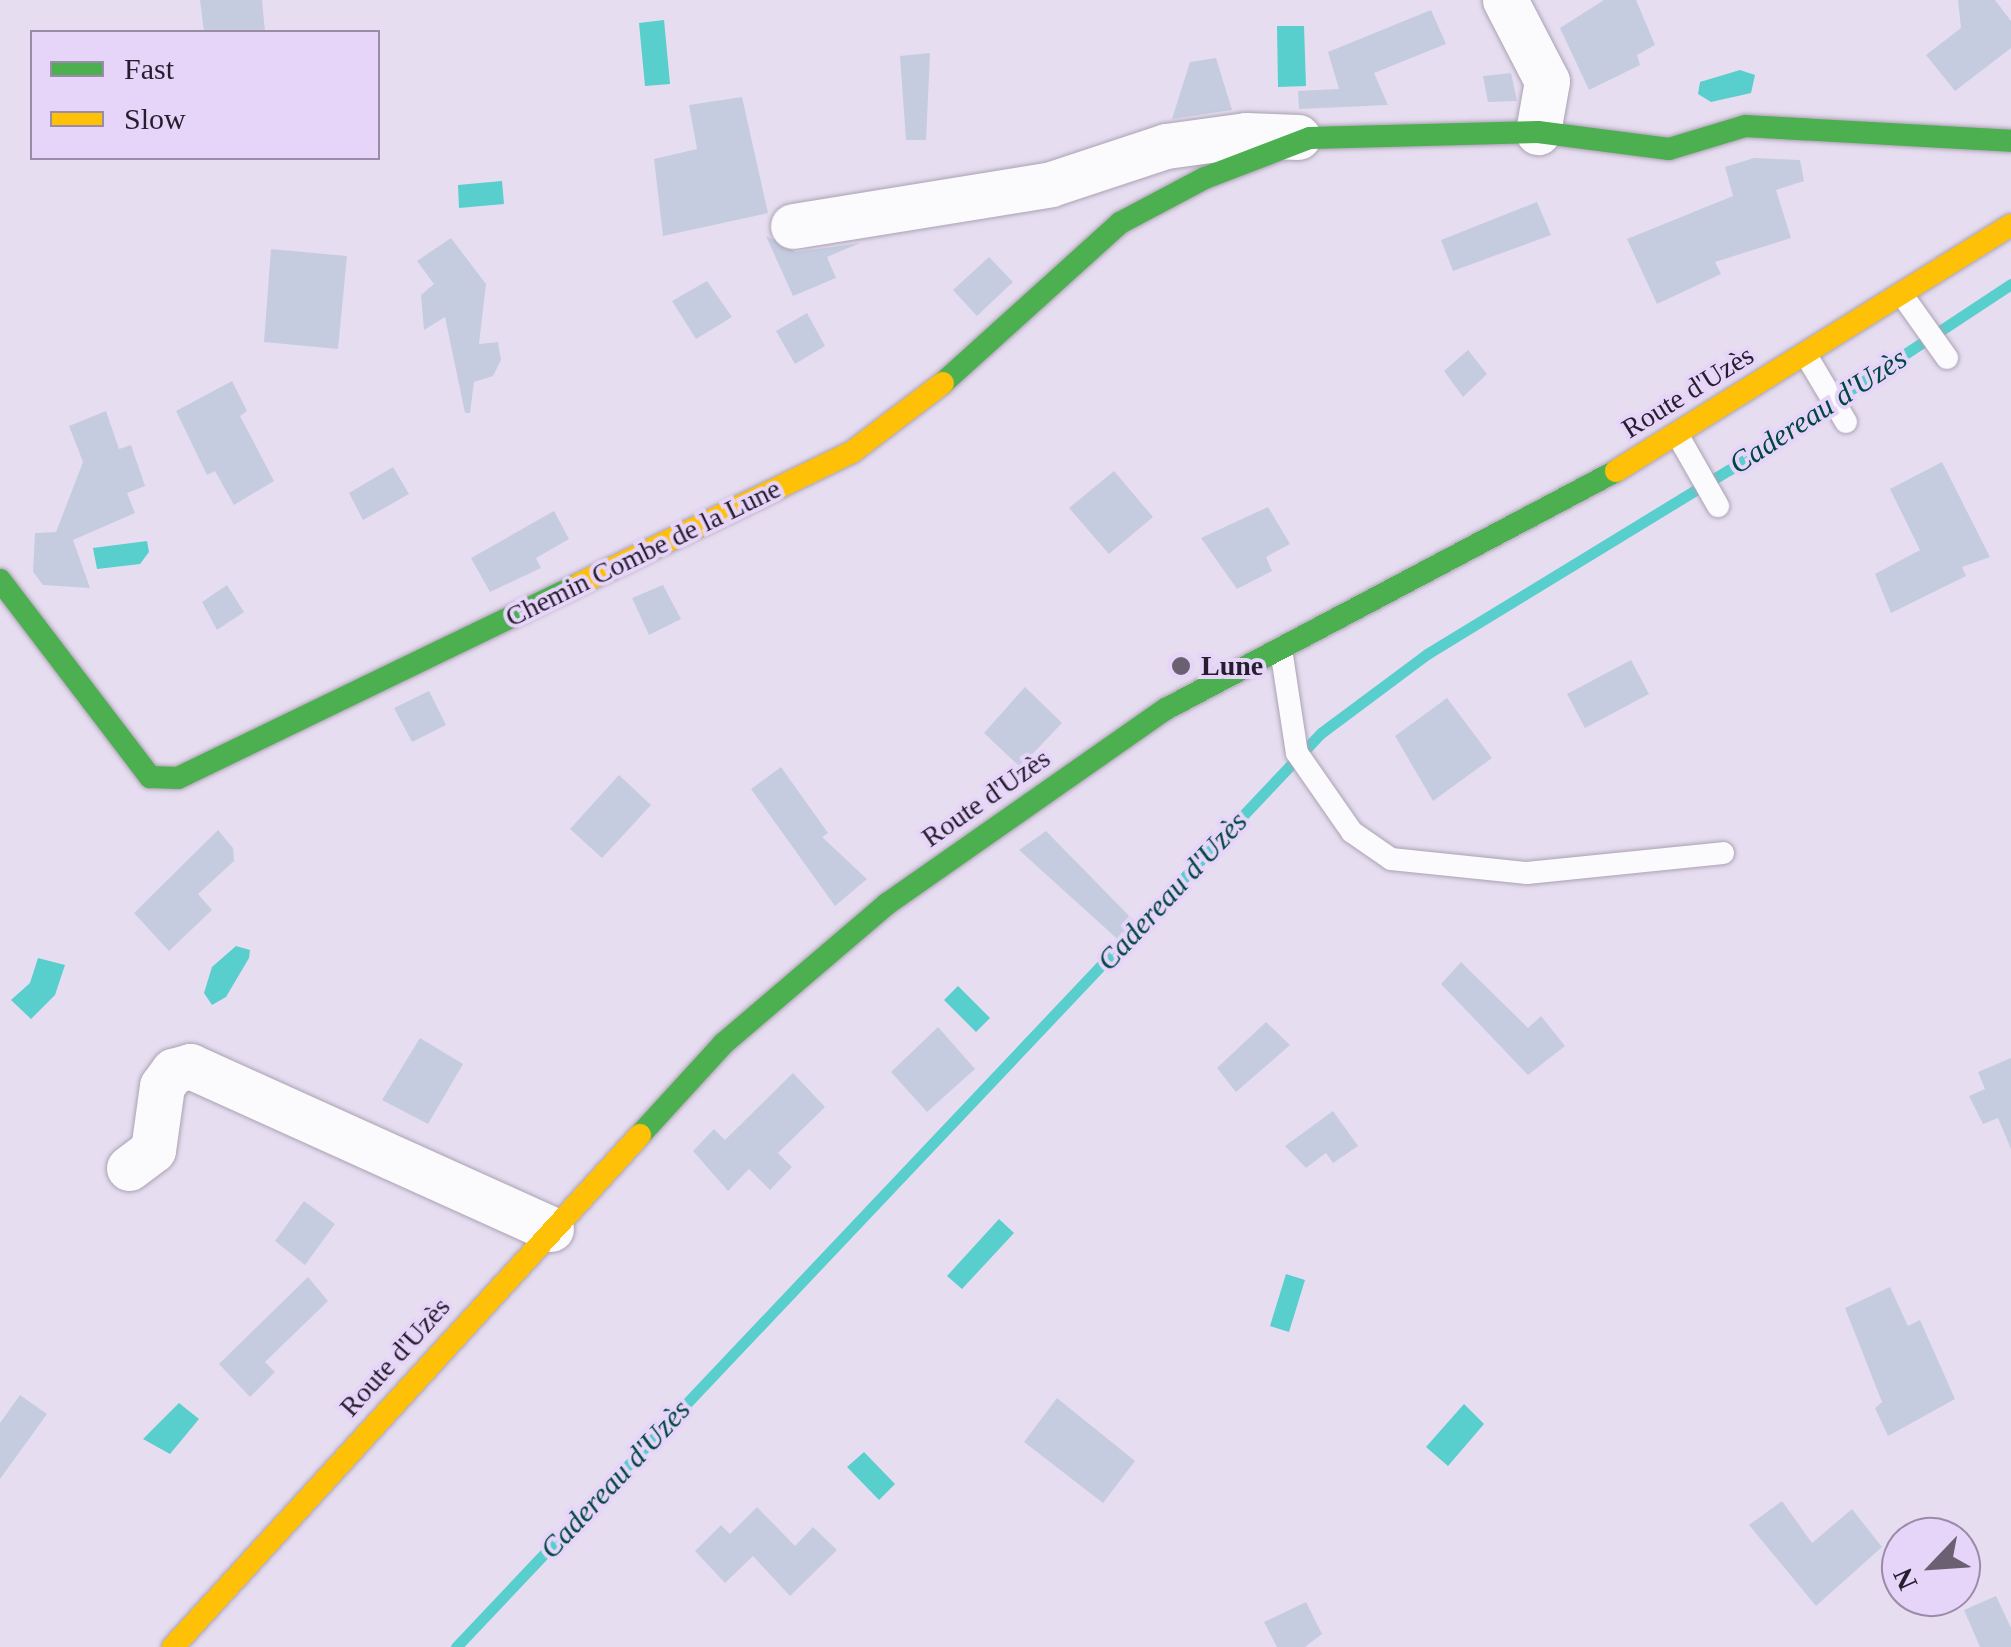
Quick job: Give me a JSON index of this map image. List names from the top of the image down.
{
  "streets": {
    "main road": ["Route d'Uzès", "Chemin Combe de la Lune"]
  },
  "water": ["Cadereau d'Uzès"],
  "places": ["Lune"],
  "legend": ["Fast", "Slow"],
  "north": "bottom left"
}
